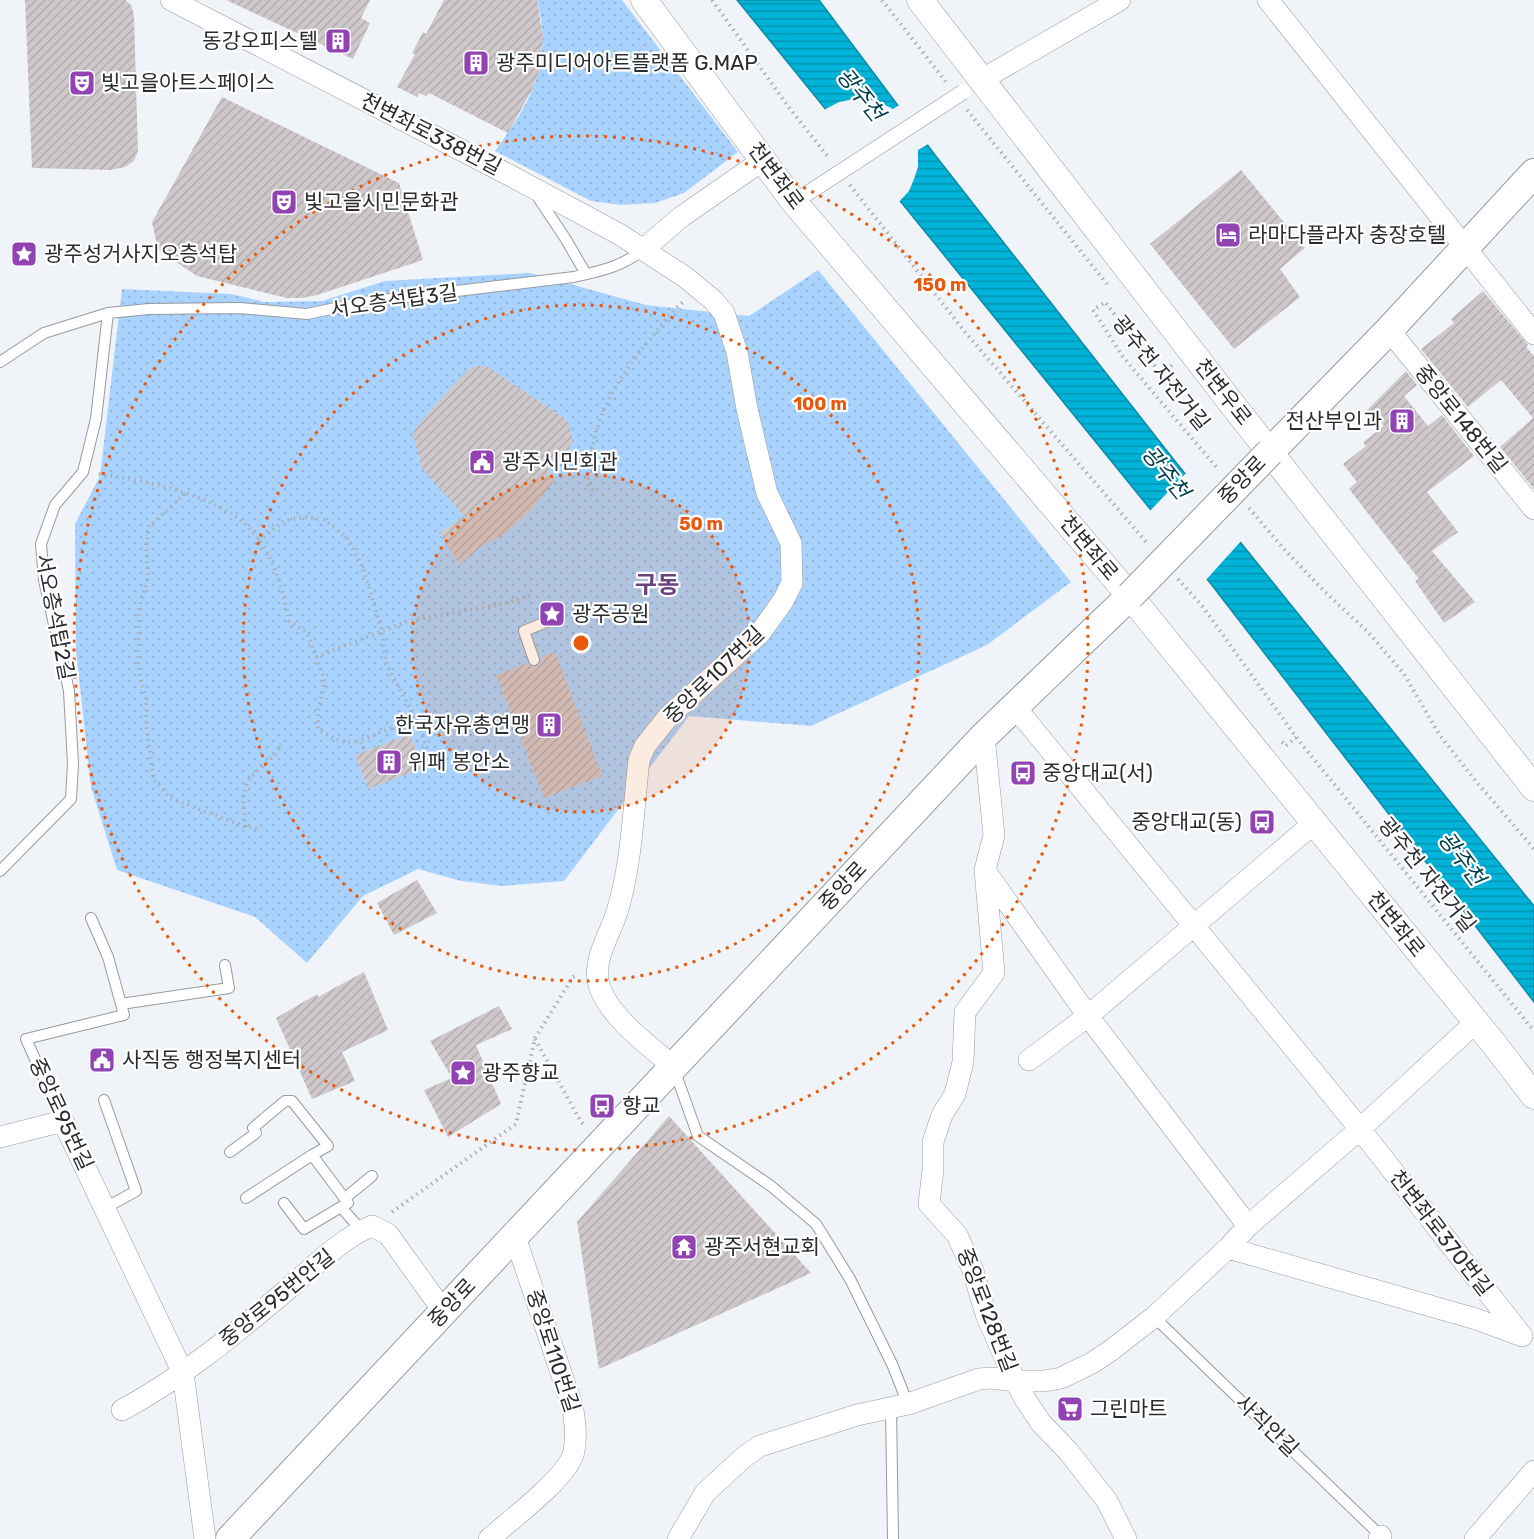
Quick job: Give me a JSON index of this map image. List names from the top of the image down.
{
  "streets": {
    "main road": ["중앙로"],
    "street": [
      "천변좌로338번길",
      "천변좌로",
      "서오층석탑3길",
      "천변우로",
      "중앙로148번길",
      "중앙로107번길",
      "중앙로95번길",
      "천변좌로370번길",
      "중앙로95번안길",
      "중앙로128번길",
      "중앙로110번길"
    ],
    "lane": ["서오층석탑2길", "사직안길"],
    "path": ["광주천 자전거길"]
  },
  "crossings": [
    ["천변좌로338번길", "서오층석탑3길"],
    ["천변좌로338번길", "중앙로107번길"],
    ["천변좌로", "서오층석탑3길"],
    ["천변좌로", "중앙로"],
    ["서오층석탑3길", "서오층석탑2길"],
    ["광주천 자전거길", "천변우로"],
    ["천변우로", "중앙로"],
    ["중앙로148번길", "중앙로"],
    ["중앙로", "중앙로107번길"],
    ["중앙로", "천변좌로370번길"],
    ["중앙로", "중앙로128번길"],
    ["중앙로", "중앙로110번길"],
    ["중앙로95번길", "중앙로95번안길"]
  ],
  "districts": ["구동"],
  "water": ["광주천"],
  "places": {
    "building": [
      "동강오피스텔",
      "광주미디어아트플랫폼 G.MAP",
      "전산부인과",
      "한국자유총연맹",
      "위패 봉안소"
    ],
    "theatre": ["빛고을아트스페이스", "빛고을시민문화관"],
    "hotel": ["라마다플라자 충장호텔"],
    "place": ["광주성거사지오층석탑", "광주공원", "광주향교"],
    "public building": ["광주시민회관", "사직동 행정복지센터"],
    "bus stop": ["중앙대교(서)", "중앙대교(동)", "향교"],
    "temple": ["광주서현교회"],
    "supermarket": ["그린마트"]
  },
  "rings": ["150 m", "100 m", "50 m"]
}
